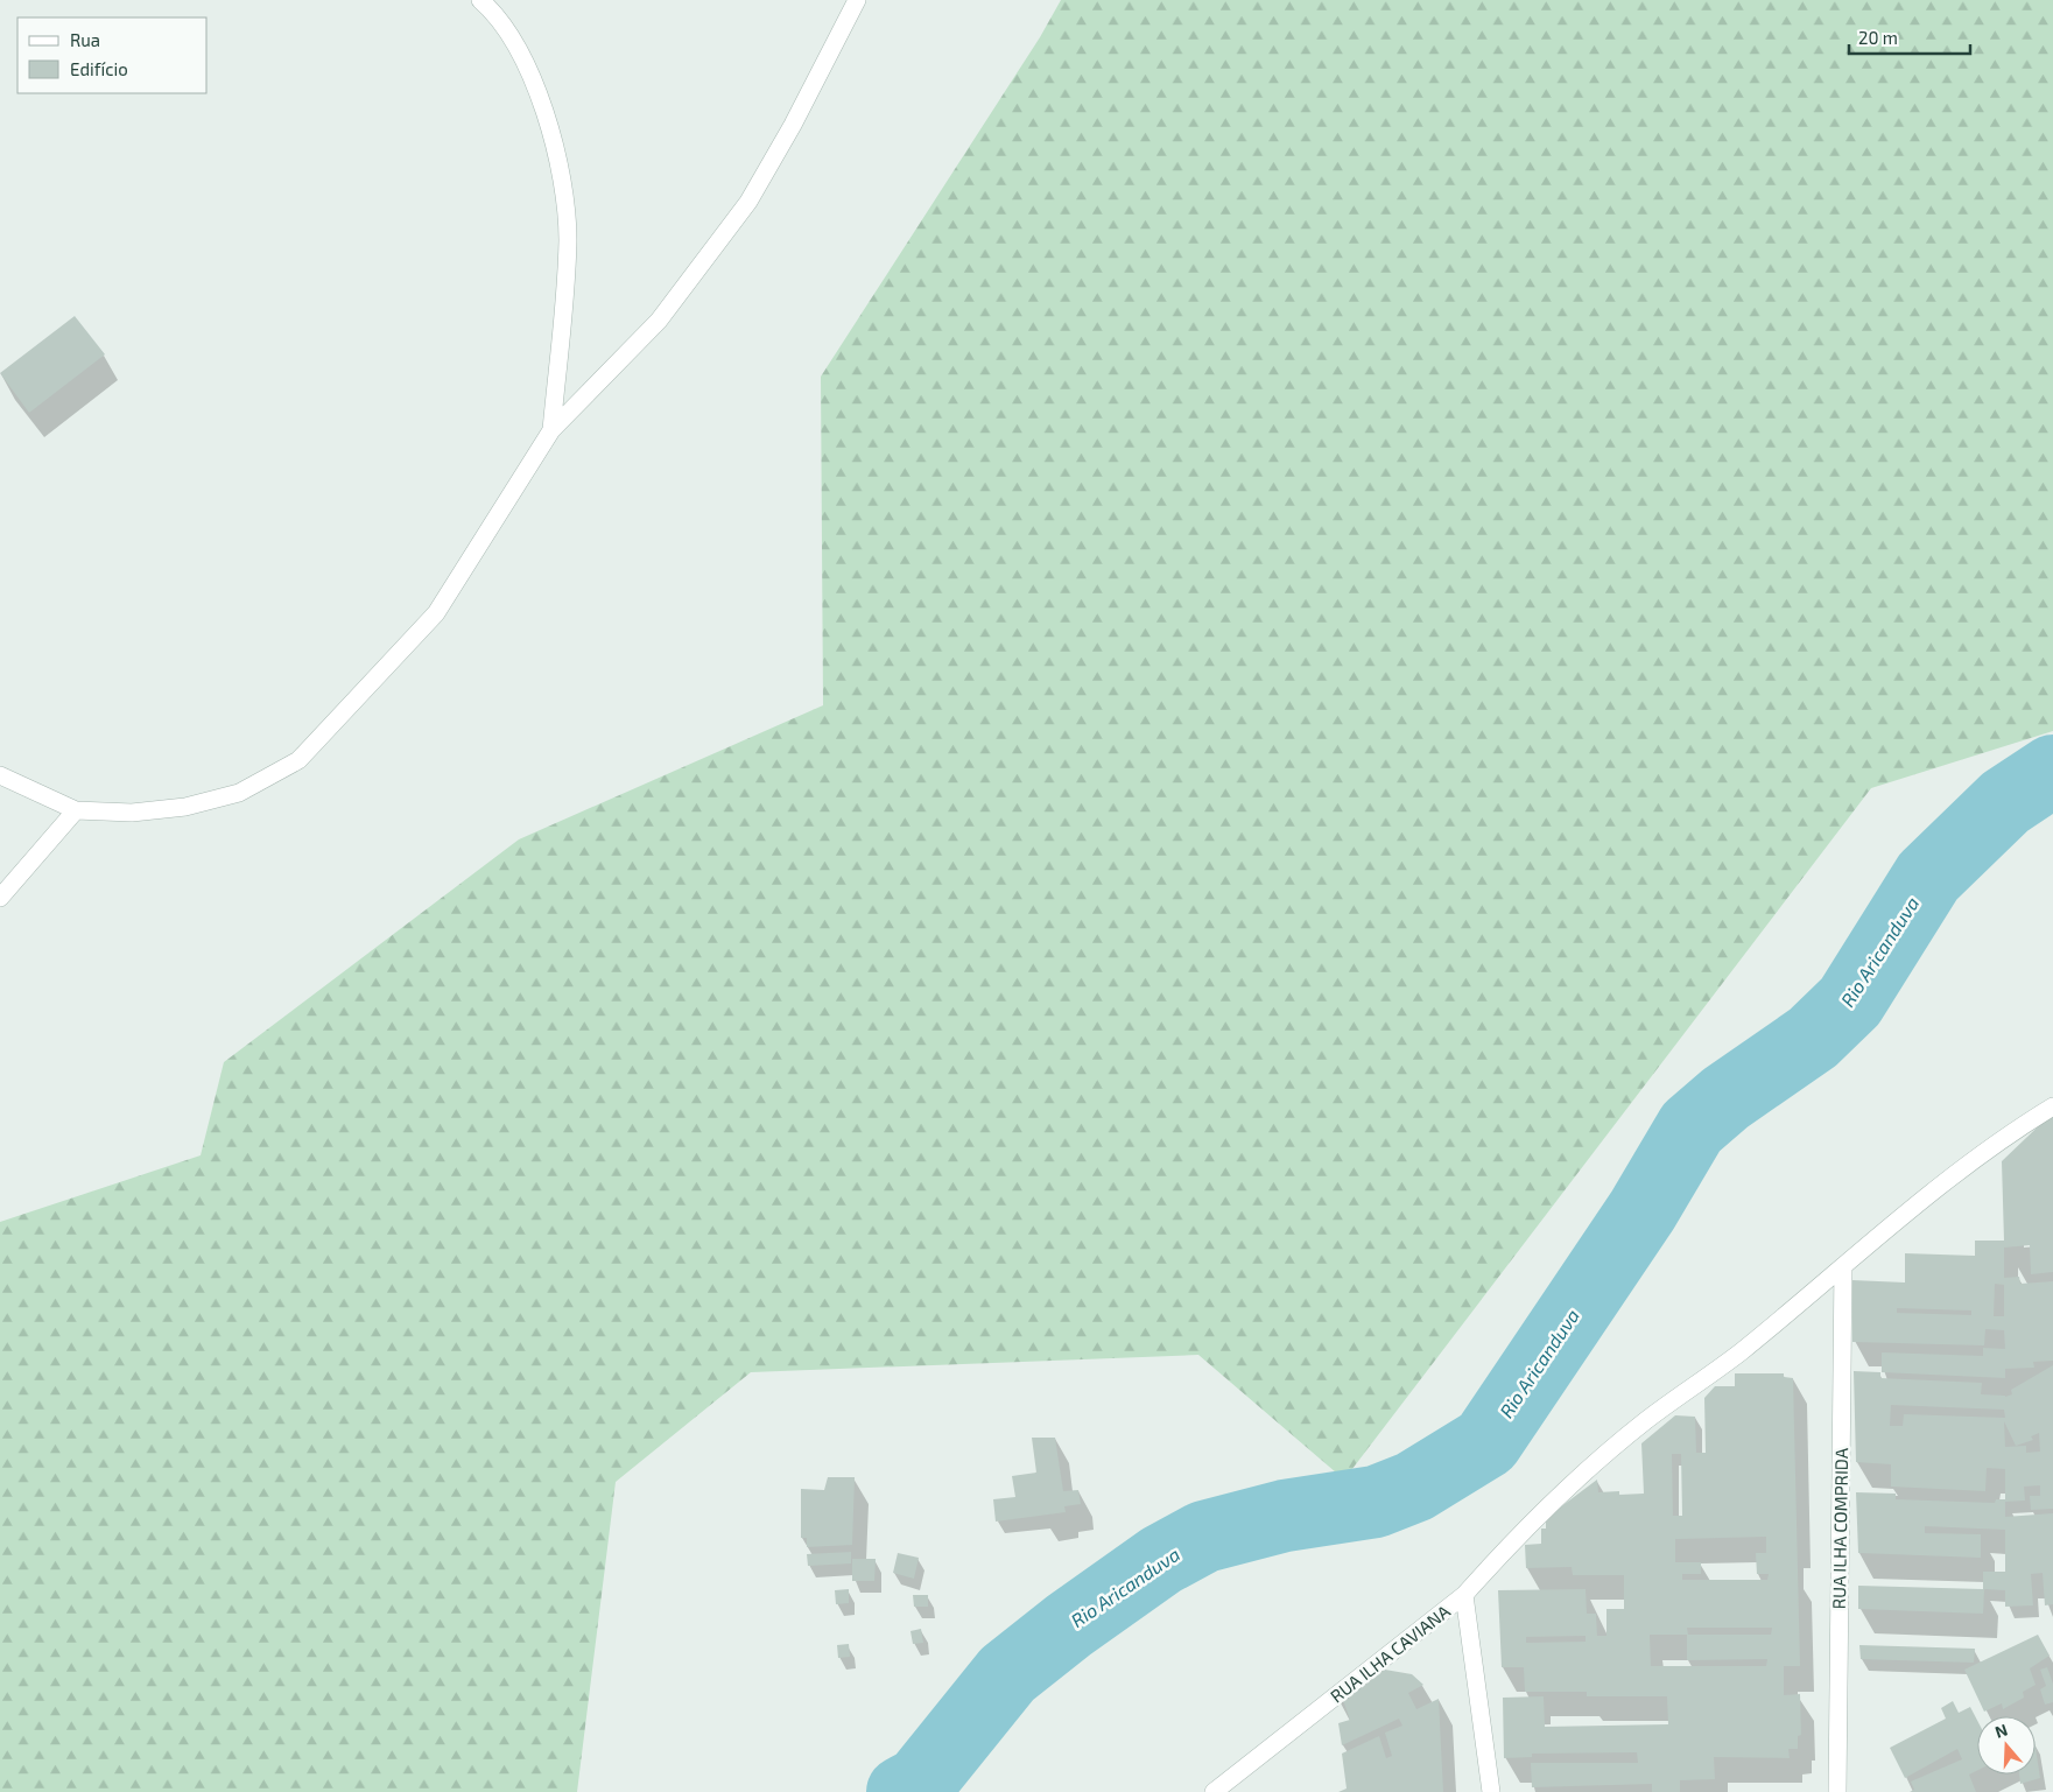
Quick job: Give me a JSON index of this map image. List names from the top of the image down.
{
  "streets": {
    "street": ["RUA ILHA COMPRIDA", "RUA ILHA CAVIANA"]
  },
  "water": ["Rio Aricanduva"],
  "legend": ["Rua", "Edifício"],
  "scale_bar": "20 m",
  "north": "top"
}
